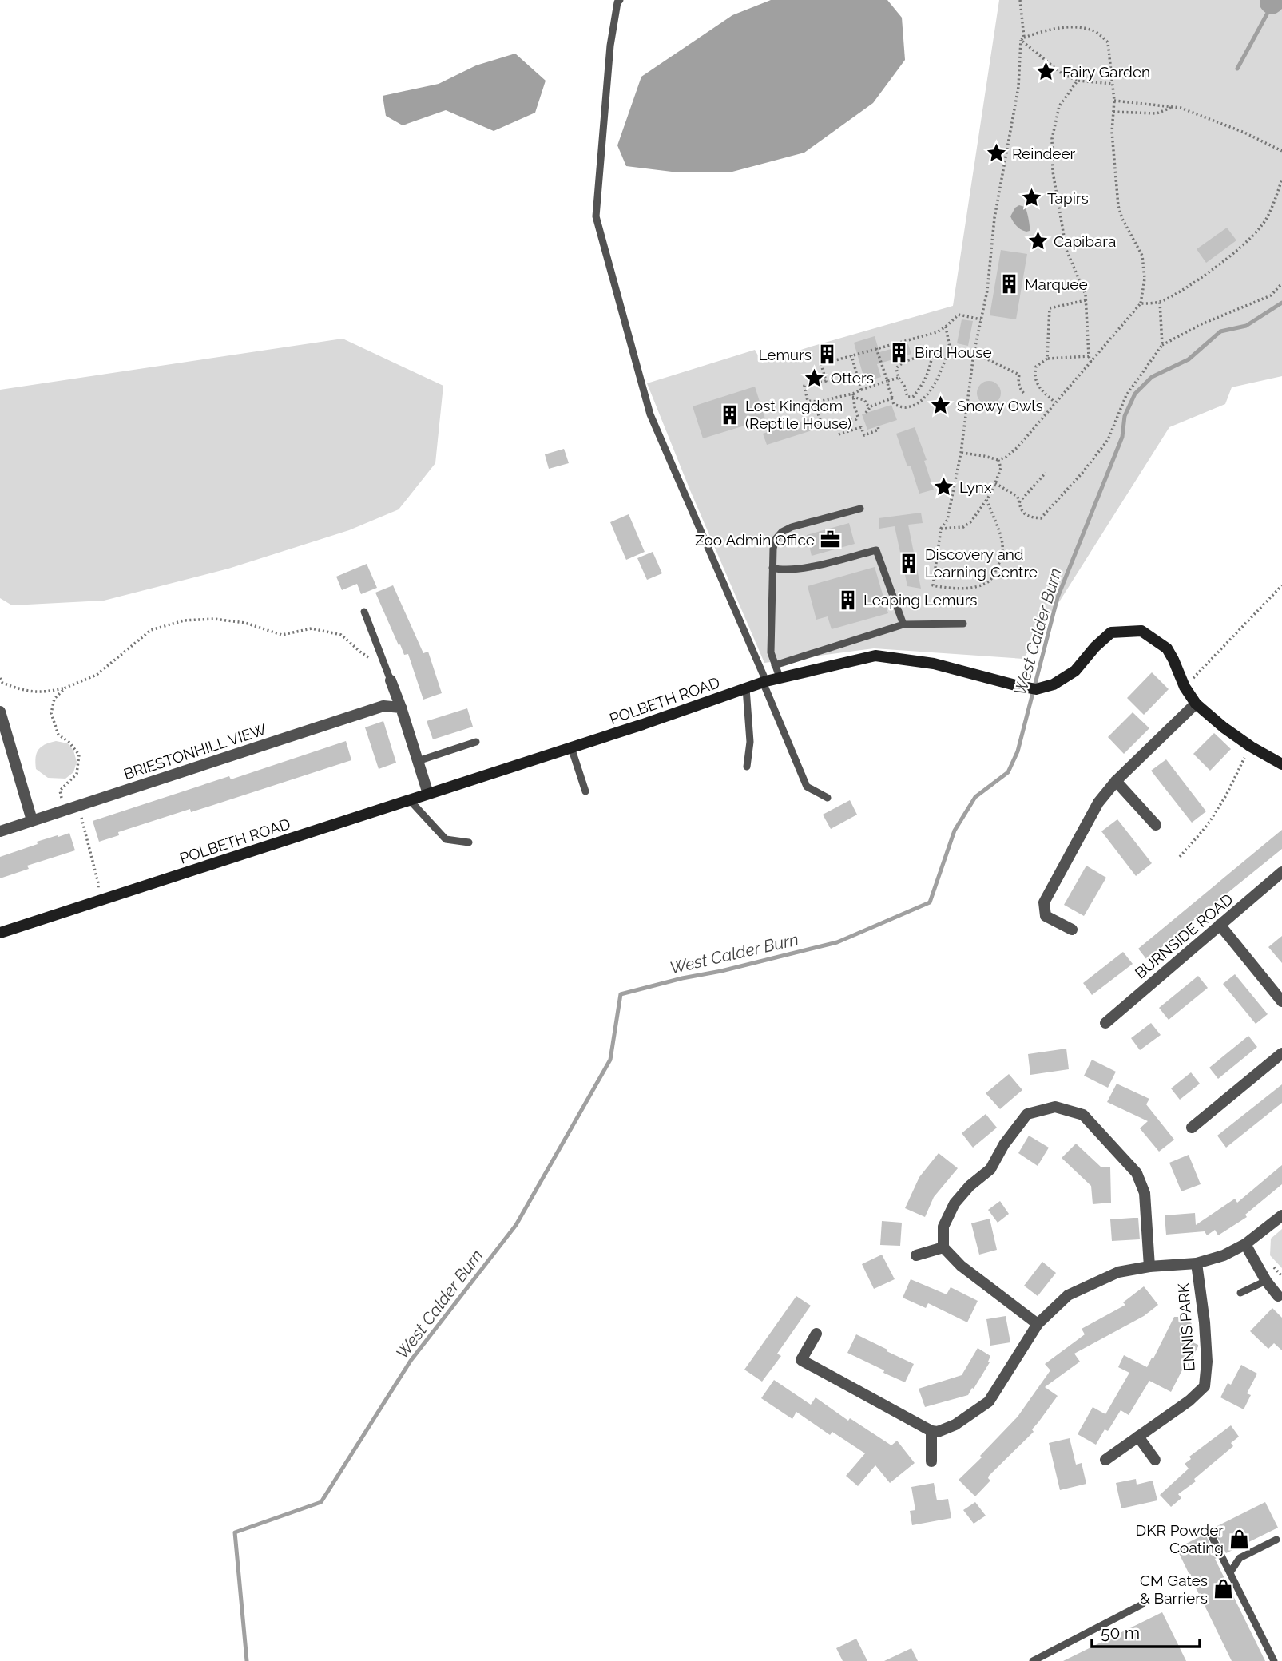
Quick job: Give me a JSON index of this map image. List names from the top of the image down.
{
  "streets": {
    "street": [
      "POLBETH ROAD",
      "BRIESTONHILL VIEW",
      "BURNSIDE ROAD",
      "ENNIS PARK"
    ]
  },
  "water": ["West Calder Burn"],
  "places": {
    "place": [
      "Fairy Garden",
      "Reindeer",
      "Tapirs",
      "Capibara",
      "Otters",
      "Snowy Owls",
      "Lynx"
    ],
    "building": [
      "Marquee",
      "Bird House",
      "Lemurs",
      "Lost Kingdom (Reptile House)",
      "Discovery and Learning Centre",
      "Leaping Lemurs"
    ],
    "office": ["Zoo Admin Office"],
    "shop": ["DKR Powder Coating", "CM Gates & Barriers"]
  },
  "scale_bar": "50 m"
}
